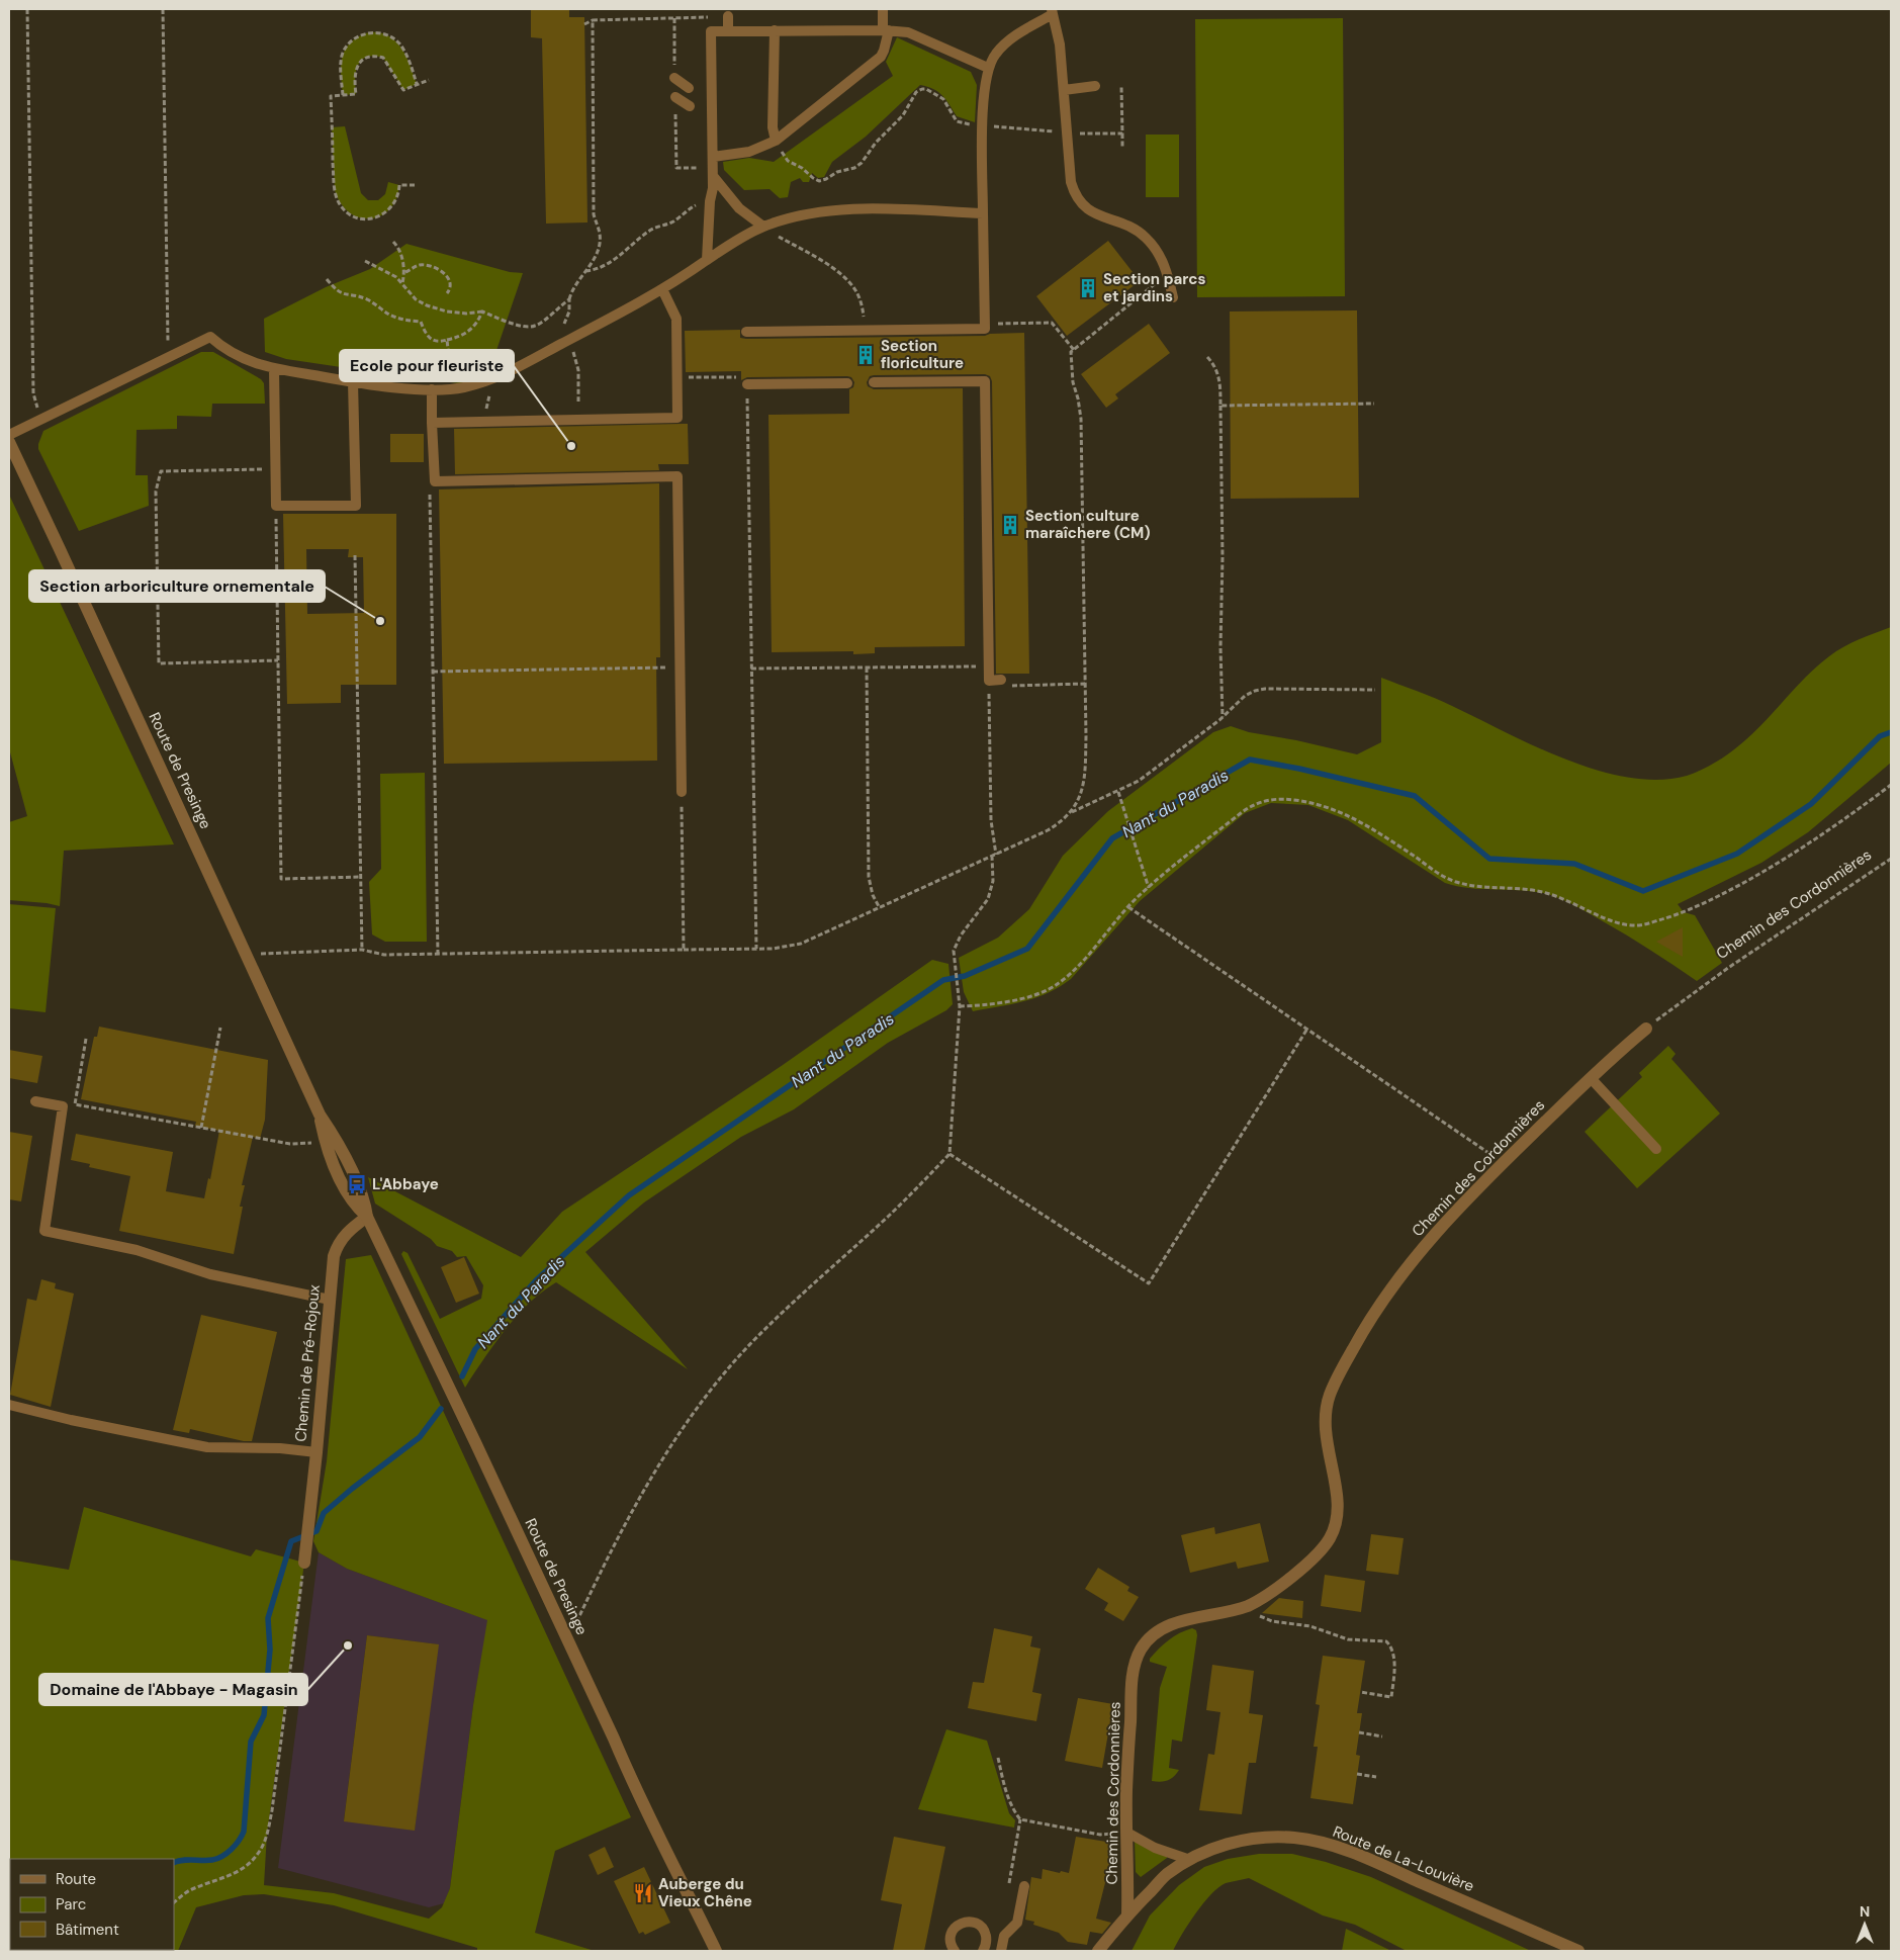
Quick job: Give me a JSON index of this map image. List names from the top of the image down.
{
  "streets": {
    "street": [
      "Route de Presinge",
      "Chemin des Cordonnières",
      "Chemin de Pré-Rojoux",
      "Route de La-Louvière"
    ]
  },
  "crossings": [
    ["Route de Presinge", "Chemin de Pré-Rojoux"],
    ["Chemin des Cordonnières", "Route de La-Louvière"]
  ],
  "water": ["Nant du Paradis"],
  "places": {
    "building": ["Section parcs et jardins", "Section floriculture", "Section culture maraîchere (CM)"],
    "other": ["Ecole pour fleuriste", "Section arboriculture ornementale", "Domaine de l'Abbaye - Magasin"],
    "bus stop": ["L'Abbaye"],
    "restaurant": ["Auberge du Vieux Chêne"]
  },
  "legend": ["Route", "Parc", "Bâtiment"],
  "north": "top"
}
